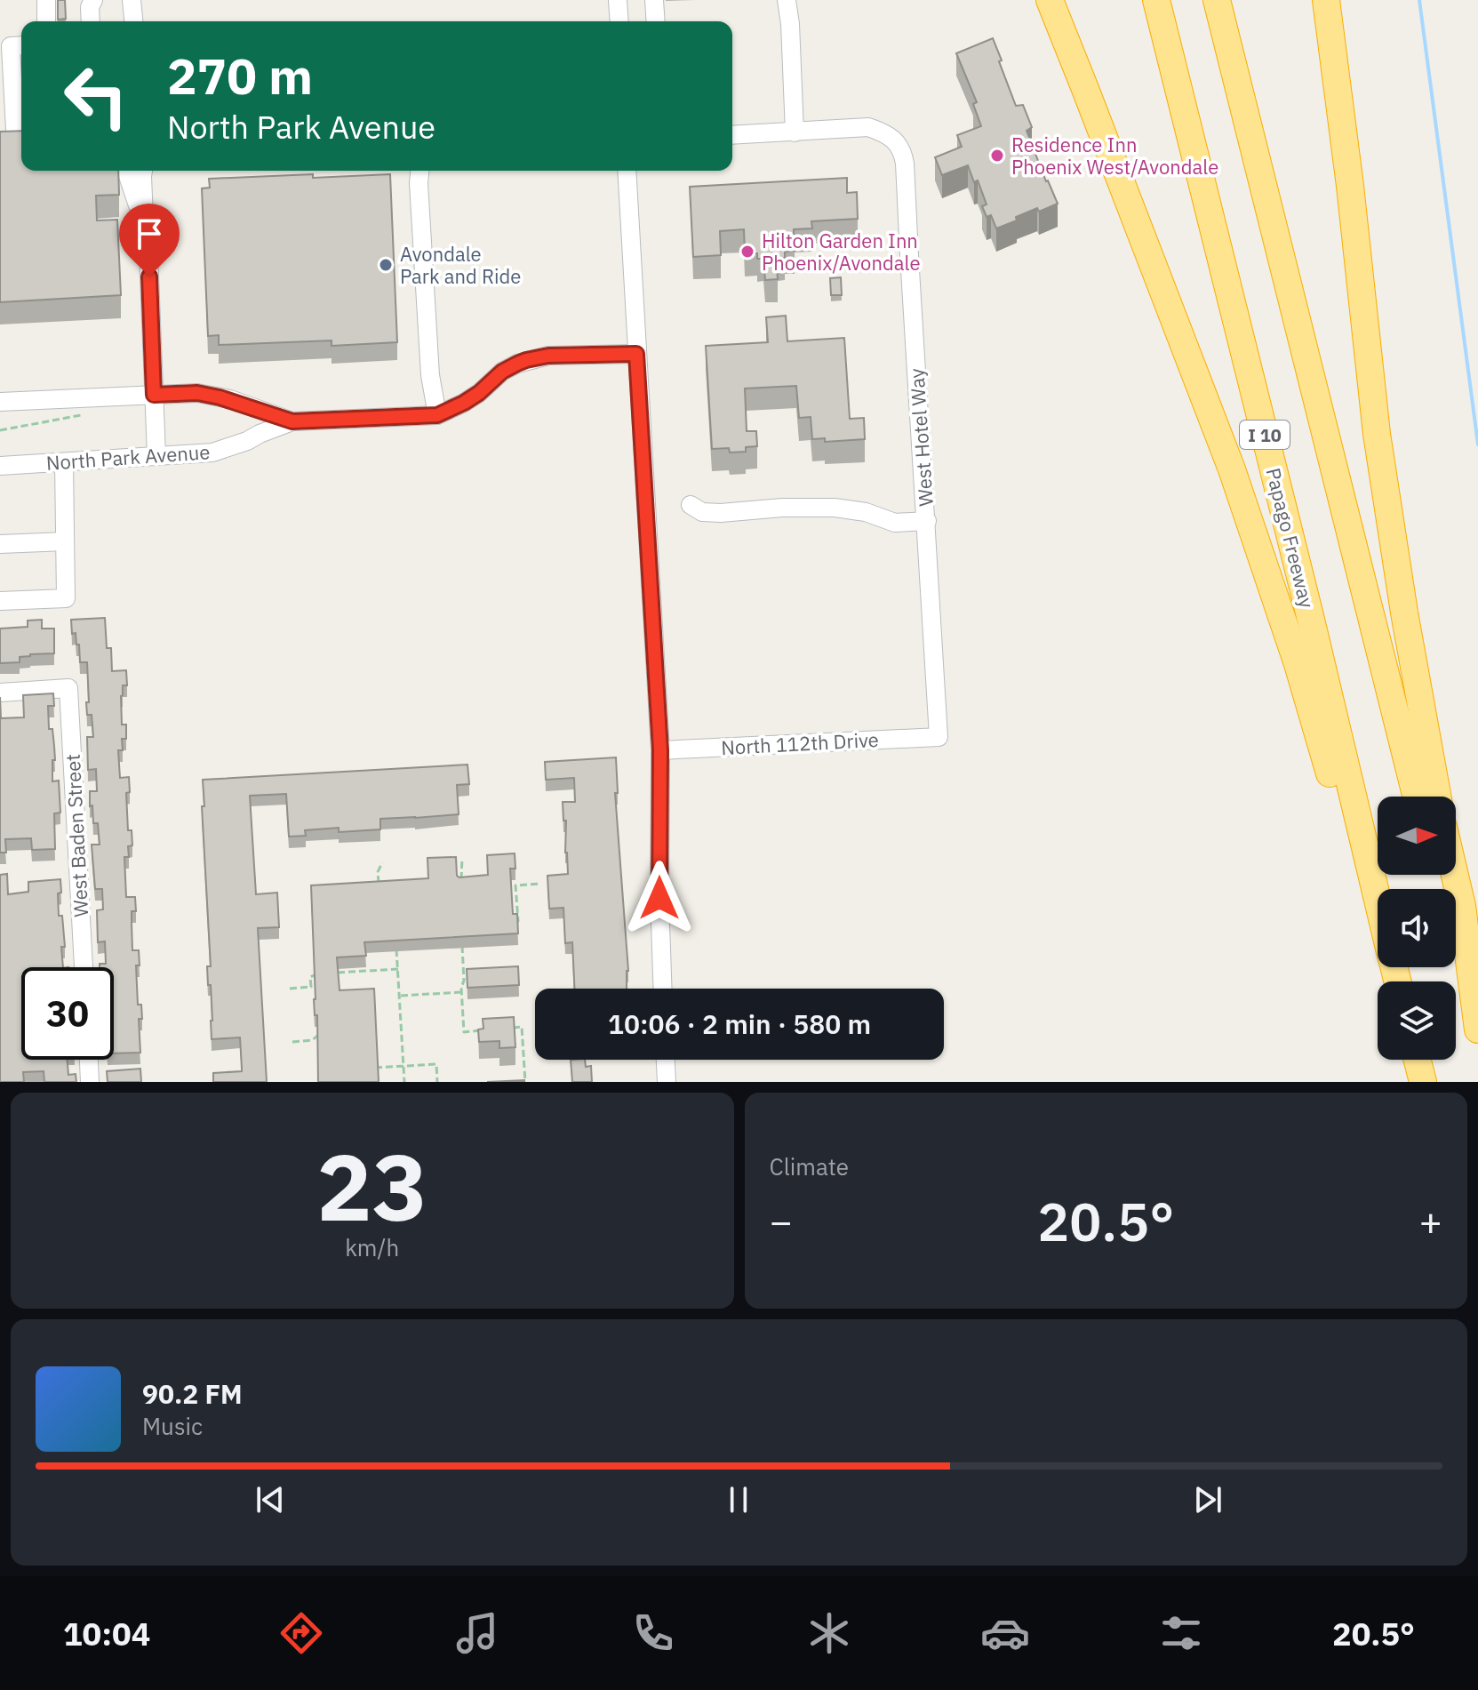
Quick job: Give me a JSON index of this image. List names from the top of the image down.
{
  "streets": {
    "highway": ["I 10", "Papago Freeway"],
    "street": [
      "West Hotel Way",
      "North Park Avenue",
      "North 112th Drive",
      "West Baden Street"
    ]
  },
  "crossings": [
    ["West Hotel Way", "North 112th Drive"]
  ],
  "places": ["Residence Inn Phoenix West/Avondale", "Hilton Garden Inn Phoenix/Avondale", "Avondale Park and Ride"],
  "north": "right",
  "page": {
    "turn": ["270 m", "North Park Avenue"],
    "limit": "30",
    "trip": "10:06 · 2 min · 580 m",
    "tile": [
      ["23", "km/h"],
      "Climate"
    ],
    "heat": ["−", "20.5°", "+"],
    "song": ["90.2 FM", "Music"],
    "tabs": ["10:04", "20.5°"]
  }
}
